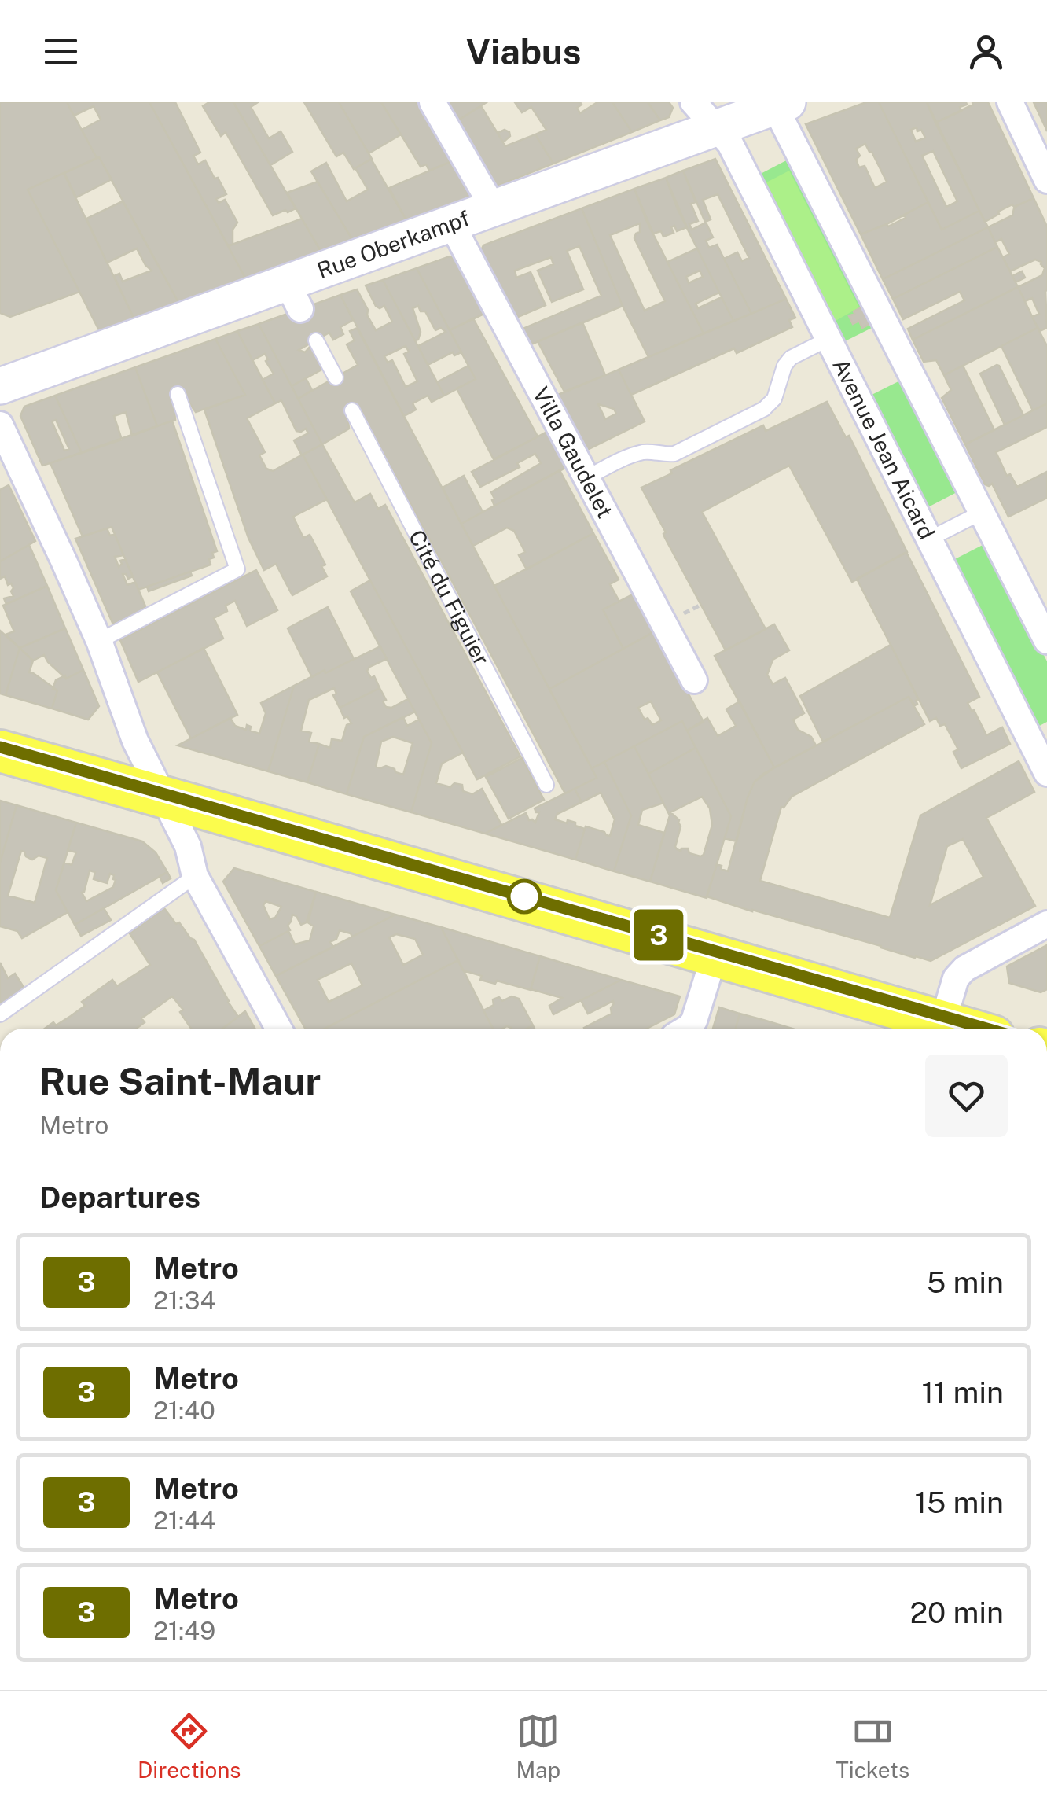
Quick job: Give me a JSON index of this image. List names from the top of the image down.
{
  "streets": {
    "street": ["Rue Oberkampf", "Avenue Jean Aicard", "Villa Gaudelet"],
    "lane": ["Cité du Figuier"]
  },
  "crossings": [
    ["Rue Oberkampf", "Avenue Jean Aicard"],
    ["Rue Oberkampf", "Villa Gaudelet"]
  ],
  "lines": ["metro line 3"],
  "page": {
    "header": "Viabus",
    "on_map": "3",
    "heading": [
      ["Rue Saint-Maur", "Metro"],
      "Departures"
    ],
    "list": [
      {
        "mark": "3",
        "name": "Metro",
        "note": "21:34",
        "value": "5 min"
      },
      {
        "mark": "3",
        "name": "Metro",
        "note": "21:40",
        "value": "11 min"
      },
      {
        "mark": "3",
        "name": "Metro",
        "note": "21:44",
        "value": "15 min"
      },
      {
        "mark": "3",
        "name": "Metro",
        "note": "21:49",
        "value": "20 min"
      }
    ],
    "tabs": ["Directions", "Map", "Tickets"]
  }
}
